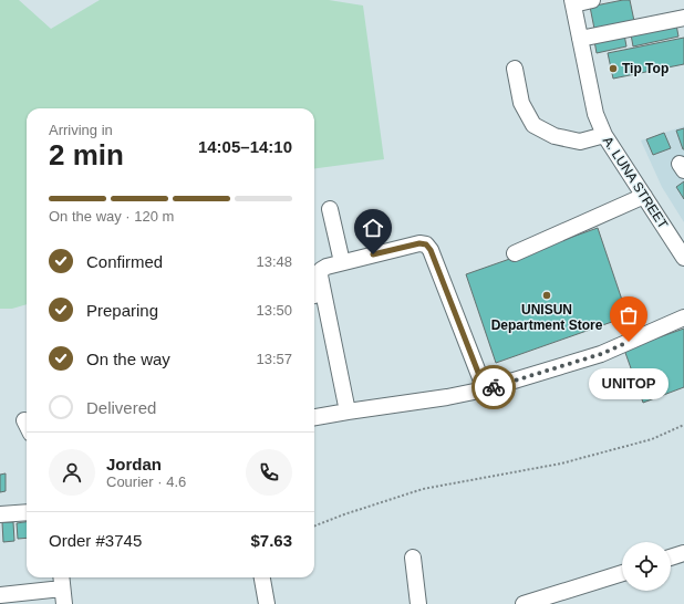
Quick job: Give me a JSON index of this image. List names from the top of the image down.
{
  "streets": {
    "street": ["A. LUNA STREET"]
  },
  "places": ["Tip Top", "UNISUN Department Store", "UNITOP"],
  "page": {
    "heading": ["2 min", "Arriving in", "14:05–14:10"],
    "panel": [
      "Jordan",
      "Courier · 4.6",
      "Order #3745",
      "$7.63"
    ],
    "bar": "On the way · 120 m",
    "list": [
      ["Confirmed", "13:48"],
      ["Preparing", "13:50"],
      ["On the way", "13:57"],
      "Delivered"
    ],
    "bubble": "UNITOP"
  }
}
